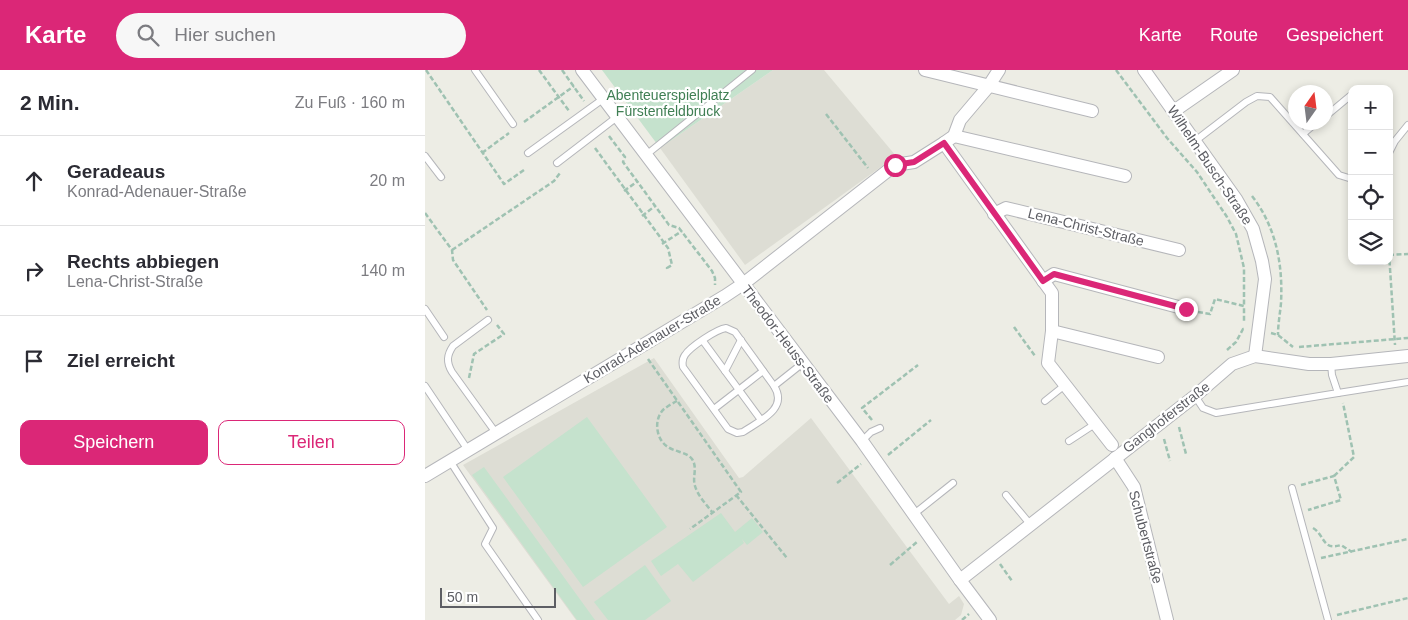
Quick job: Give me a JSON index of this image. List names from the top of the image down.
{
  "streets": {
    "street": [
      "Wilhelm-Busch-Straße",
      "Lena-Christ-Straße",
      "Konrad-Adenauer-Straße",
      "Theodor-Heuss-Straße",
      "Ganghoferstraße",
      "Schubertstraße"
    ]
  },
  "crossings": [
    ["Wilhelm-Busch-Straße", "Ganghoferstraße"],
    ["Konrad-Adenauer-Straße", "Theodor-Heuss-Straße"],
    ["Theodor-Heuss-Straße", "Ganghoferstraße"],
    ["Ganghoferstraße", "Schubertstraße"]
  ],
  "parks": ["Abenteuerspielplatz Fürstenfeldbruck"],
  "scale_bar": "50 m",
  "north": "top",
  "page": {
    "header": "Karte",
    "search": "Hier suchen",
    "nav": ["Karte", "Route", "Gespeichert"],
    "heading": ["2 Min.", "Zu Fuß · 160 m"],
    "map_buttons": ["+", "−"],
    "list": [
      ["Geradeaus", "Konrad-Adenauer-Straße", "20 m"],
      ["Rechts abbiegen", "Lena-Christ-Straße", "140 m"],
      "Ziel erreicht"
    ],
    "buttons": ["Speichern", "Teilen"],
    "scale": "50 m"
  }
}
